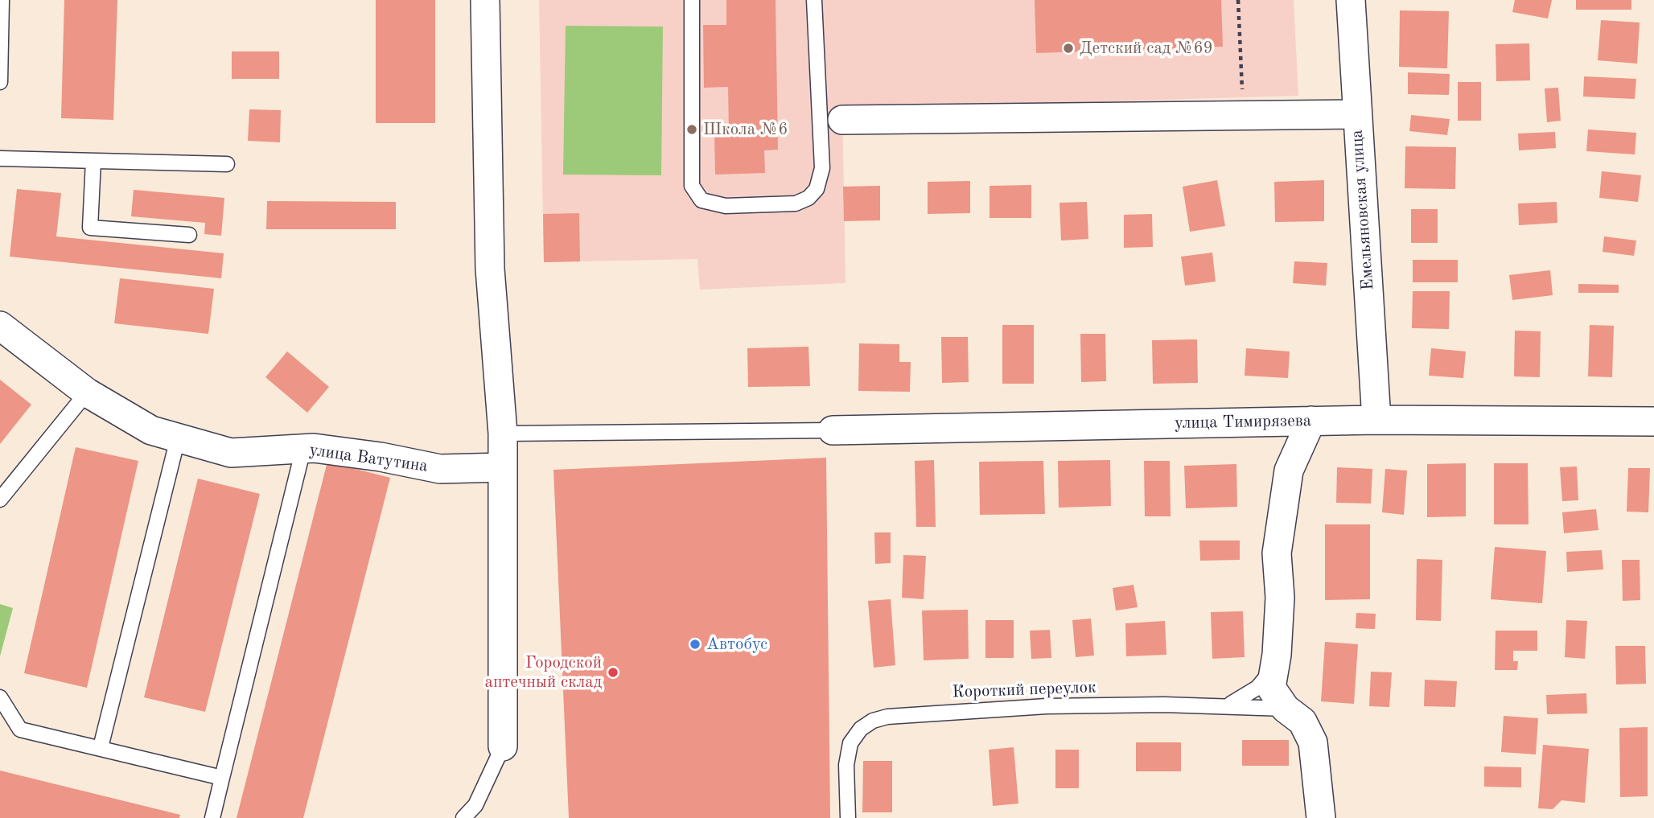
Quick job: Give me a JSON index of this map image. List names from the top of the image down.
{
  "streets": {
    "street": ["Емельяновская улица", "улица Тимирязева", "улица Ватутина"],
    "lane": ["Короткий переулок"]
  },
  "crossings": [
    ["Емельяновская улица", "улица Тимирязева"]
  ],
  "places": [
    "Детский сад №69",
    "Школа №6",
    "Автобус",
    "Городской аптечный склад"
  ]
}
